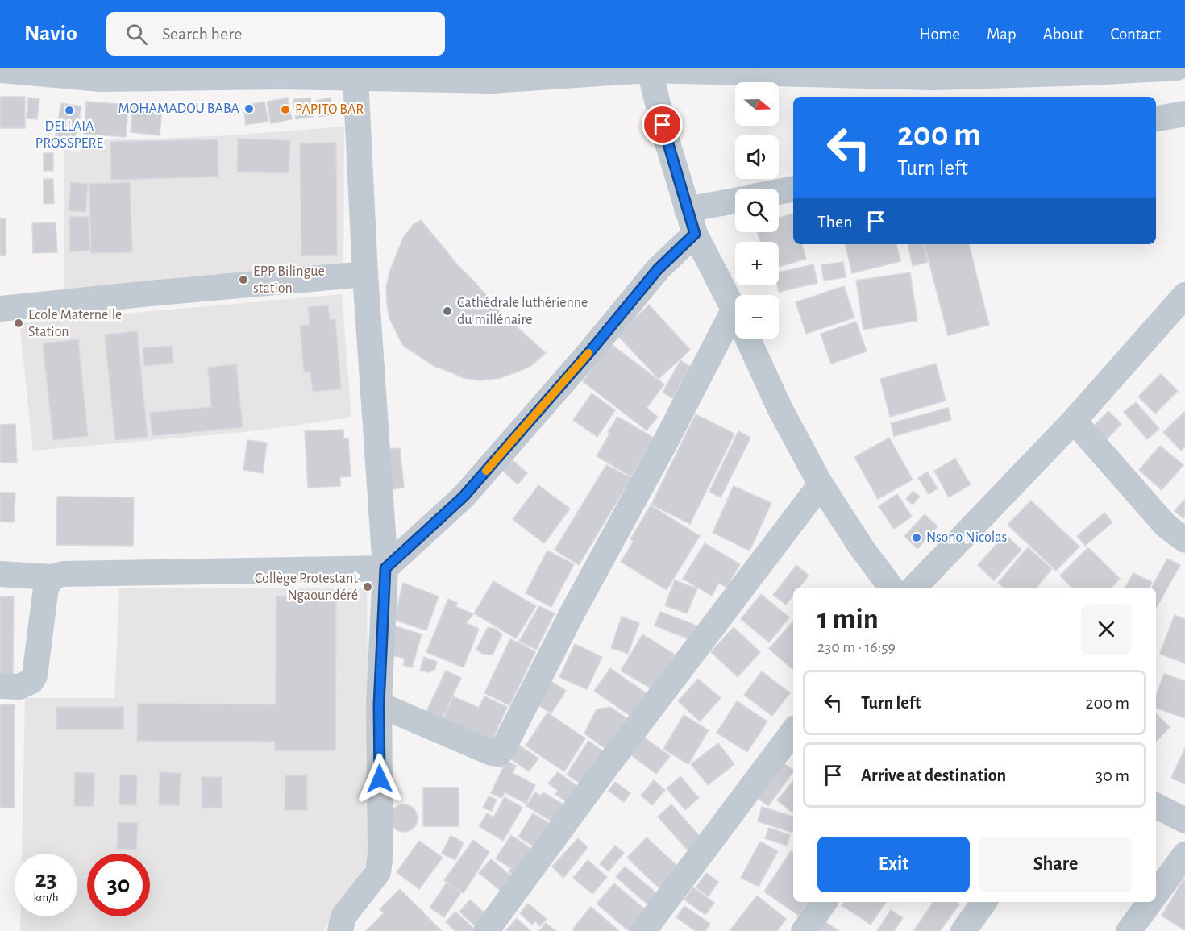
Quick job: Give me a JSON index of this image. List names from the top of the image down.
{
  "places": [
    "MOHAMADOU BABA",
    "PAPITO BAR",
    "DELLAIA PROSSPERE",
    "EPP Bilingue station",
    "Cathédrale luthérienne du millénaire",
    "Ecole Maternelle Station",
    "Nsono Nicolas",
    "Collège Protestant Ngaoundéré"
  ],
  "north": "right",
  "page": {
    "header": "Navio",
    "search": "Search here",
    "nav": [
      "Home",
      "Map",
      "About",
      "Contact"
    ],
    "map_buttons": ["+", "−"],
    "turn": ["200 m", "Turn left"],
    "then": "Then",
    "heading": ["1 min", "230 m · 16:59"],
    "list": [
      {
        "name": "Turn left",
        "value": "200 m"
      },
      {
        "name": "Arrive at destination",
        "value": "30 m"
      }
    ],
    "buttons": ["Exit", "Share"],
    "speed": "23 km/h",
    "limit": "30"
  }
}
